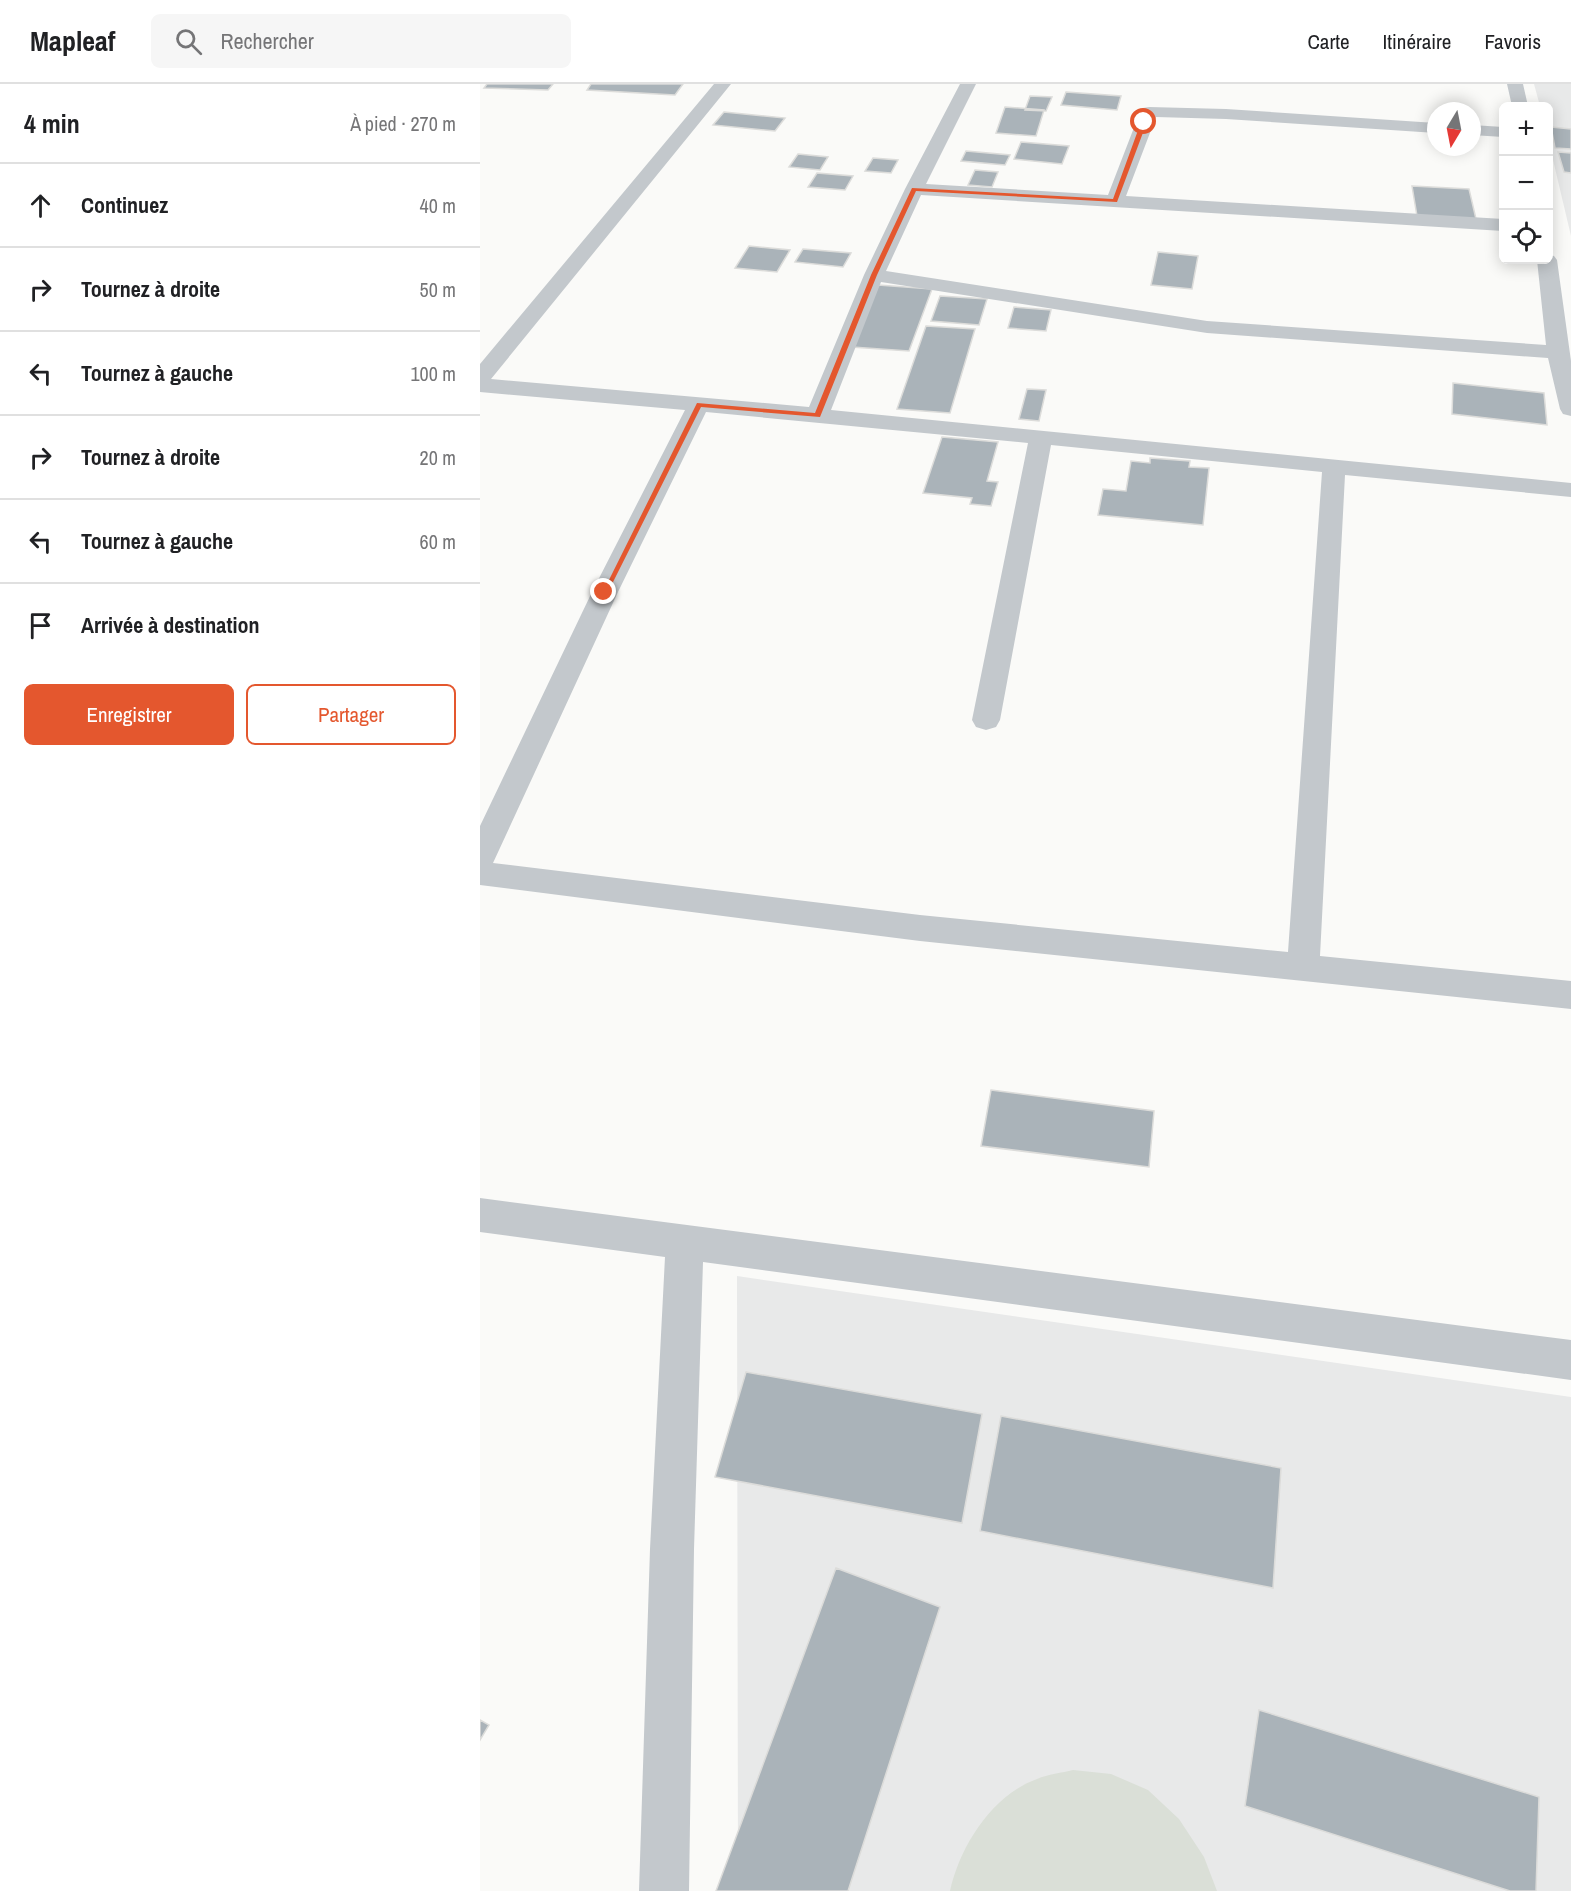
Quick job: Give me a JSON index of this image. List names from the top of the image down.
{
  "north": "bottom",
  "page": {
    "header": "Mapleaf",
    "search": "Rechercher",
    "nav": ["Carte", "Itinéraire", "Favoris"],
    "heading": ["4 min", "À pied · 270 m"],
    "map_buttons": ["+", "−"],
    "list": [
      ["Continuez", "40 m"],
      ["Tournez à droite", "50 m"],
      ["Tournez à gauche", "100 m"],
      ["Tournez à droite", "20 m"],
      ["Tournez à gauche", "60 m"],
      "Arrivée à destination"
    ],
    "buttons": ["Enregistrer", "Partager"]
  }
}
